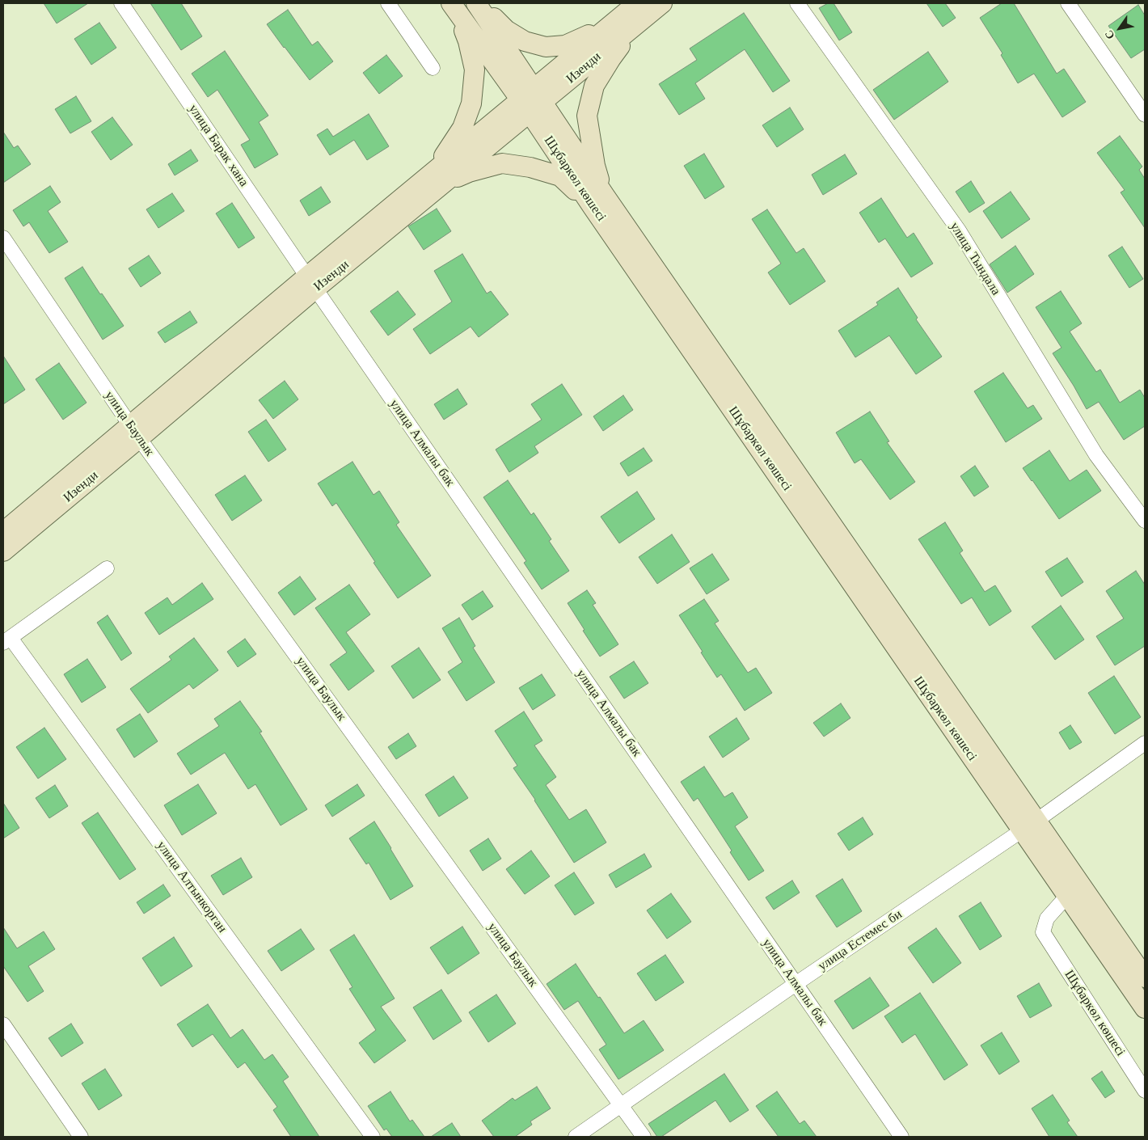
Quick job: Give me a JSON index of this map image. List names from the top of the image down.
{
  "streets": {
    "street": [
      "Изенди",
      "улица Барак хана",
      "Шұбаркөл көшесі",
      "улица Тындала",
      "улица Баулык",
      "улица Алмалы бак",
      "улица Алтынкорган",
      "улица Естемес би"
    ]
  },
  "crossings": [
    ["Изенди", "улица Барак хана"],
    ["Изенди", "Шұбаркөл көшесі"],
    ["Изенди", "улица Баулык"],
    ["Изенди", "улица Алмалы бак"],
    ["улица Барак хана", "улица Алмалы бак"],
    ["Шұбаркөл көшесі", "улица Естемес би"],
    ["улица Баулык", "улица Естемес би"],
    ["улица Алмалы бак", "улица Естемес би"]
  ],
  "north": "bottom left"
}
